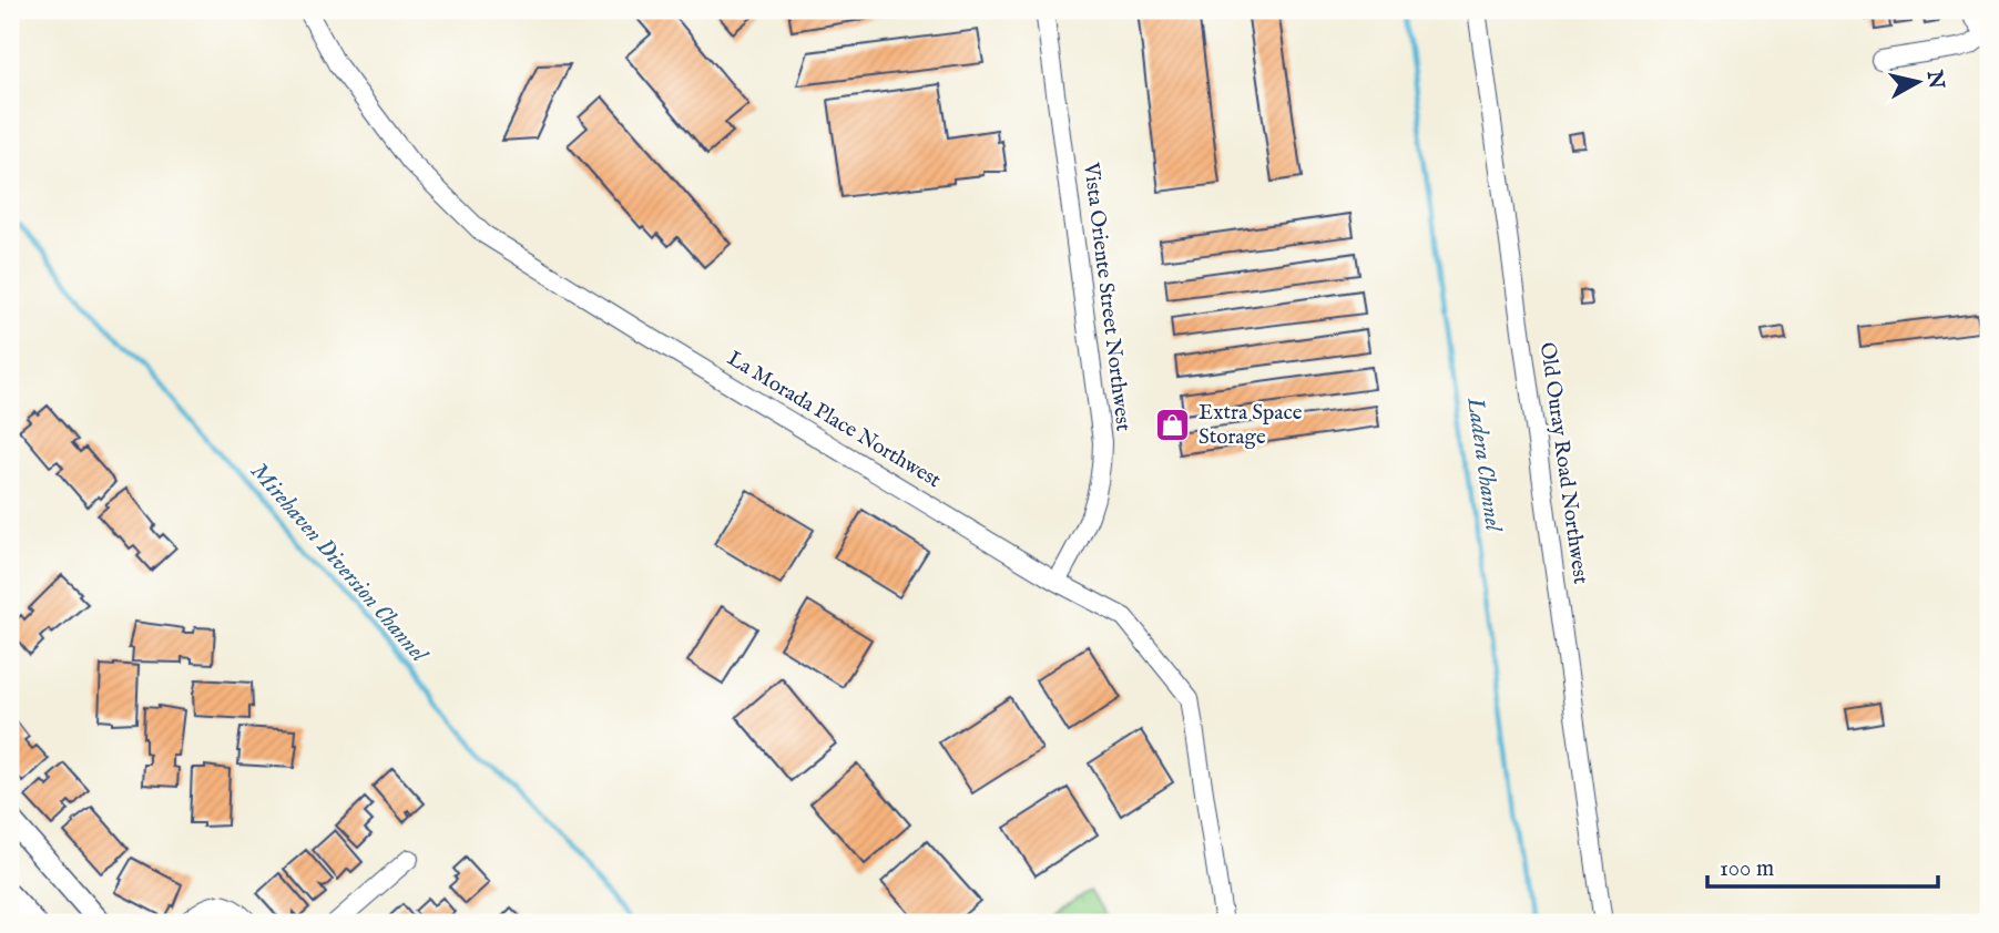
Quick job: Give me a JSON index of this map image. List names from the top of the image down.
{
  "streets": {
    "street": ["Vista Oriente Street Northwest", "La Morada Place Northwest", "Old Ouray Road Northwest"]
  },
  "crossings": [
    ["Vista Oriente Street Northwest", "La Morada Place Northwest"]
  ],
  "water": ["Ladera Channel", "Mirehaven Diversion Channel"],
  "places": {
    "shop": ["Extra Space Storage"]
  },
  "scale_bar": "100 m",
  "north": "right"
}
